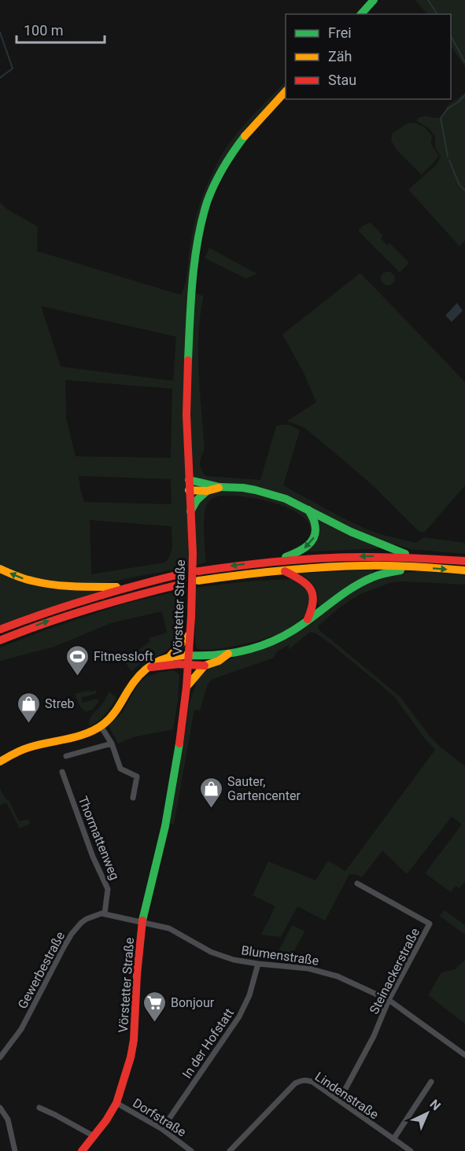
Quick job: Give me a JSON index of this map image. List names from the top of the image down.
{
  "streets": {
    "main road": ["Vörstetter Straße"],
    "street": [
      "Thormattenweg",
      "Blumenstraße",
      "Gewerbestraße",
      "Steinackerstraße",
      "In der Hofstatt",
      "Lindenstraße",
      "Dorfstraße"
    ]
  },
  "crossings": [
    ["Vörstetter Straße", "Blumenstraße"],
    ["Vörstetter Straße", "Dorfstraße"],
    ["Thormattenweg", "Gewerbestraße"],
    ["Blumenstraße", "Steinackerstraße"],
    ["Blumenstraße", "In der Hofstatt"],
    ["Steinackerstraße", "Lindenstraße"],
    ["In der Hofstatt", "Dorfstraße"]
  ],
  "places": {
    "sports": ["Fitnessloft"],
    "shop": ["Streb", "Sauter, Gartencenter"],
    "supermarket": ["Bonjour"]
  },
  "legend": ["Frei", "Zäh", "Stau"],
  "scale_bar": "100 m",
  "north": "top right"
}
